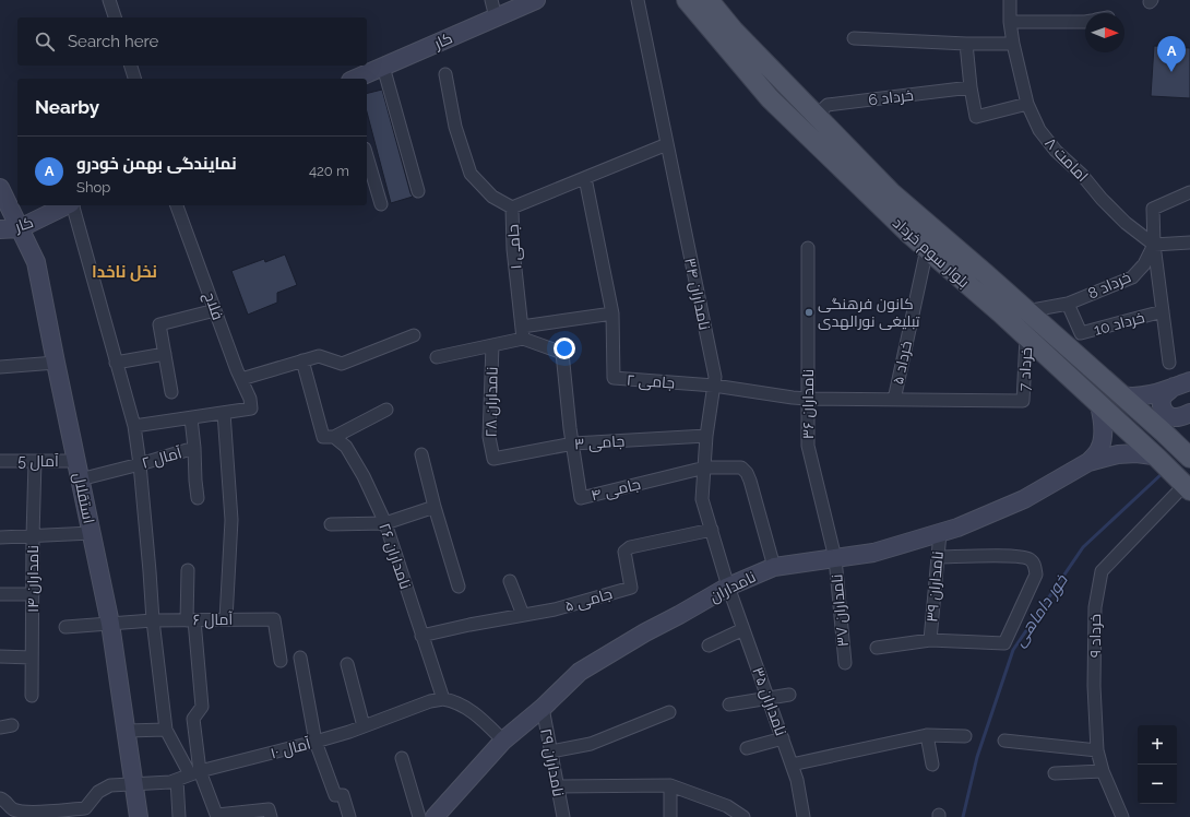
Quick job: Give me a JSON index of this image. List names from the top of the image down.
{
  "streets": {
    "main road": ["بلوار سوم خرداد"],
    "street": [
      "کار",
      "خرداد 6",
      "امامت ۸",
      "جامی ۱",
      "خرداد 8",
      "نامداران ۳۴",
      "فلاح",
      "خرداد 10",
      "خرداد ۵",
      "خرداد 7",
      "جامی ۲",
      "نامداران ۲۸",
      "نامداران ۳۶",
      "جامی ۳",
      "آمال ۲",
      "آمال 5",
      "جامی ۴",
      "استقلال",
      "نامداران ۲۶",
      "نامداران ۱۴",
      "نامداران",
      "نامداران ۳۹",
      "جامی ۵",
      "نامداران ۳۷",
      "آمال ۶",
      "خرداد ۹",
      "نامداران ۳۵",
      "آمال ۱۰",
      "نامداران ۲۹"
    ]
  },
  "crossings": [
    ["کار", "استقلال"],
    ["خرداد 6", "بلوار سوم خرداد"],
    ["امامت ۸", "خرداد 8"],
    ["جامی ۱", "نامداران ۳۴"],
    ["بلوار سوم خرداد", "خرداد 8"],
    ["بلوار سوم خرداد", "خرداد ۵"],
    ["بلوار سوم خرداد", "خرداد 7"],
    ["بلوار سوم خرداد", "نامداران"],
    ["بلوار سوم خرداد", "خرداد ۹"],
    ["خرداد 8", "خرداد 10"],
    ["نامداران ۳۴", "جامی ۲"],
    ["نامداران ۳۴", "جامی ۳"],
    ["نامداران ۳۴", "جامی ۴"],
    ["نامداران ۳۴", "نامداران"],
    ["نامداران ۳۴", "جامی ۵"],
    ["نامداران ۳۴", "نامداران ۳۵"],
    ["خرداد ۵", "خرداد 7"],
    ["نامداران ۲۸", "جامی ۳"],
    ["نامداران ۳۶", "نامداران"],
    ["نامداران ۳۶", "نامداران ۳۷"],
    ["جامی ۳", "جامی ۴"],
    ["آمال ۲", "استقلال"],
    ["آمال 5", "استقلال"],
    ["آمال 5", "نامداران ۱۴"],
    ["استقلال", "آمال ۶"],
    ["استقلال", "آمال ۱۰"],
    ["نامداران ۲۶", "جامی ۵"],
    ["نامداران ۲۶", "آمال ۱۰"],
    ["نامداران", "نامداران ۳۹"],
    ["نامداران", "نامداران ۳۷"],
    ["نامداران", "نامداران ۳۵"],
    ["نامداران", "نامداران ۲۹"]
  ],
  "districts": ["نخل ناخدا"],
  "water": ["خور داماهی"],
  "places": ["کانون فرهنگی تبلیغی نورالهدی"],
  "north": "right",
  "page": {
    "search": "Search here",
    "pins": "A",
    "heading": "Nearby",
    "list": [
      {
        "mark": "A",
        "name": "نمایندگی بهمن خودرو",
        "note": "Shop",
        "value": "420 m"
      }
    ],
    "map_buttons": ["+", "−"]
  }
}
